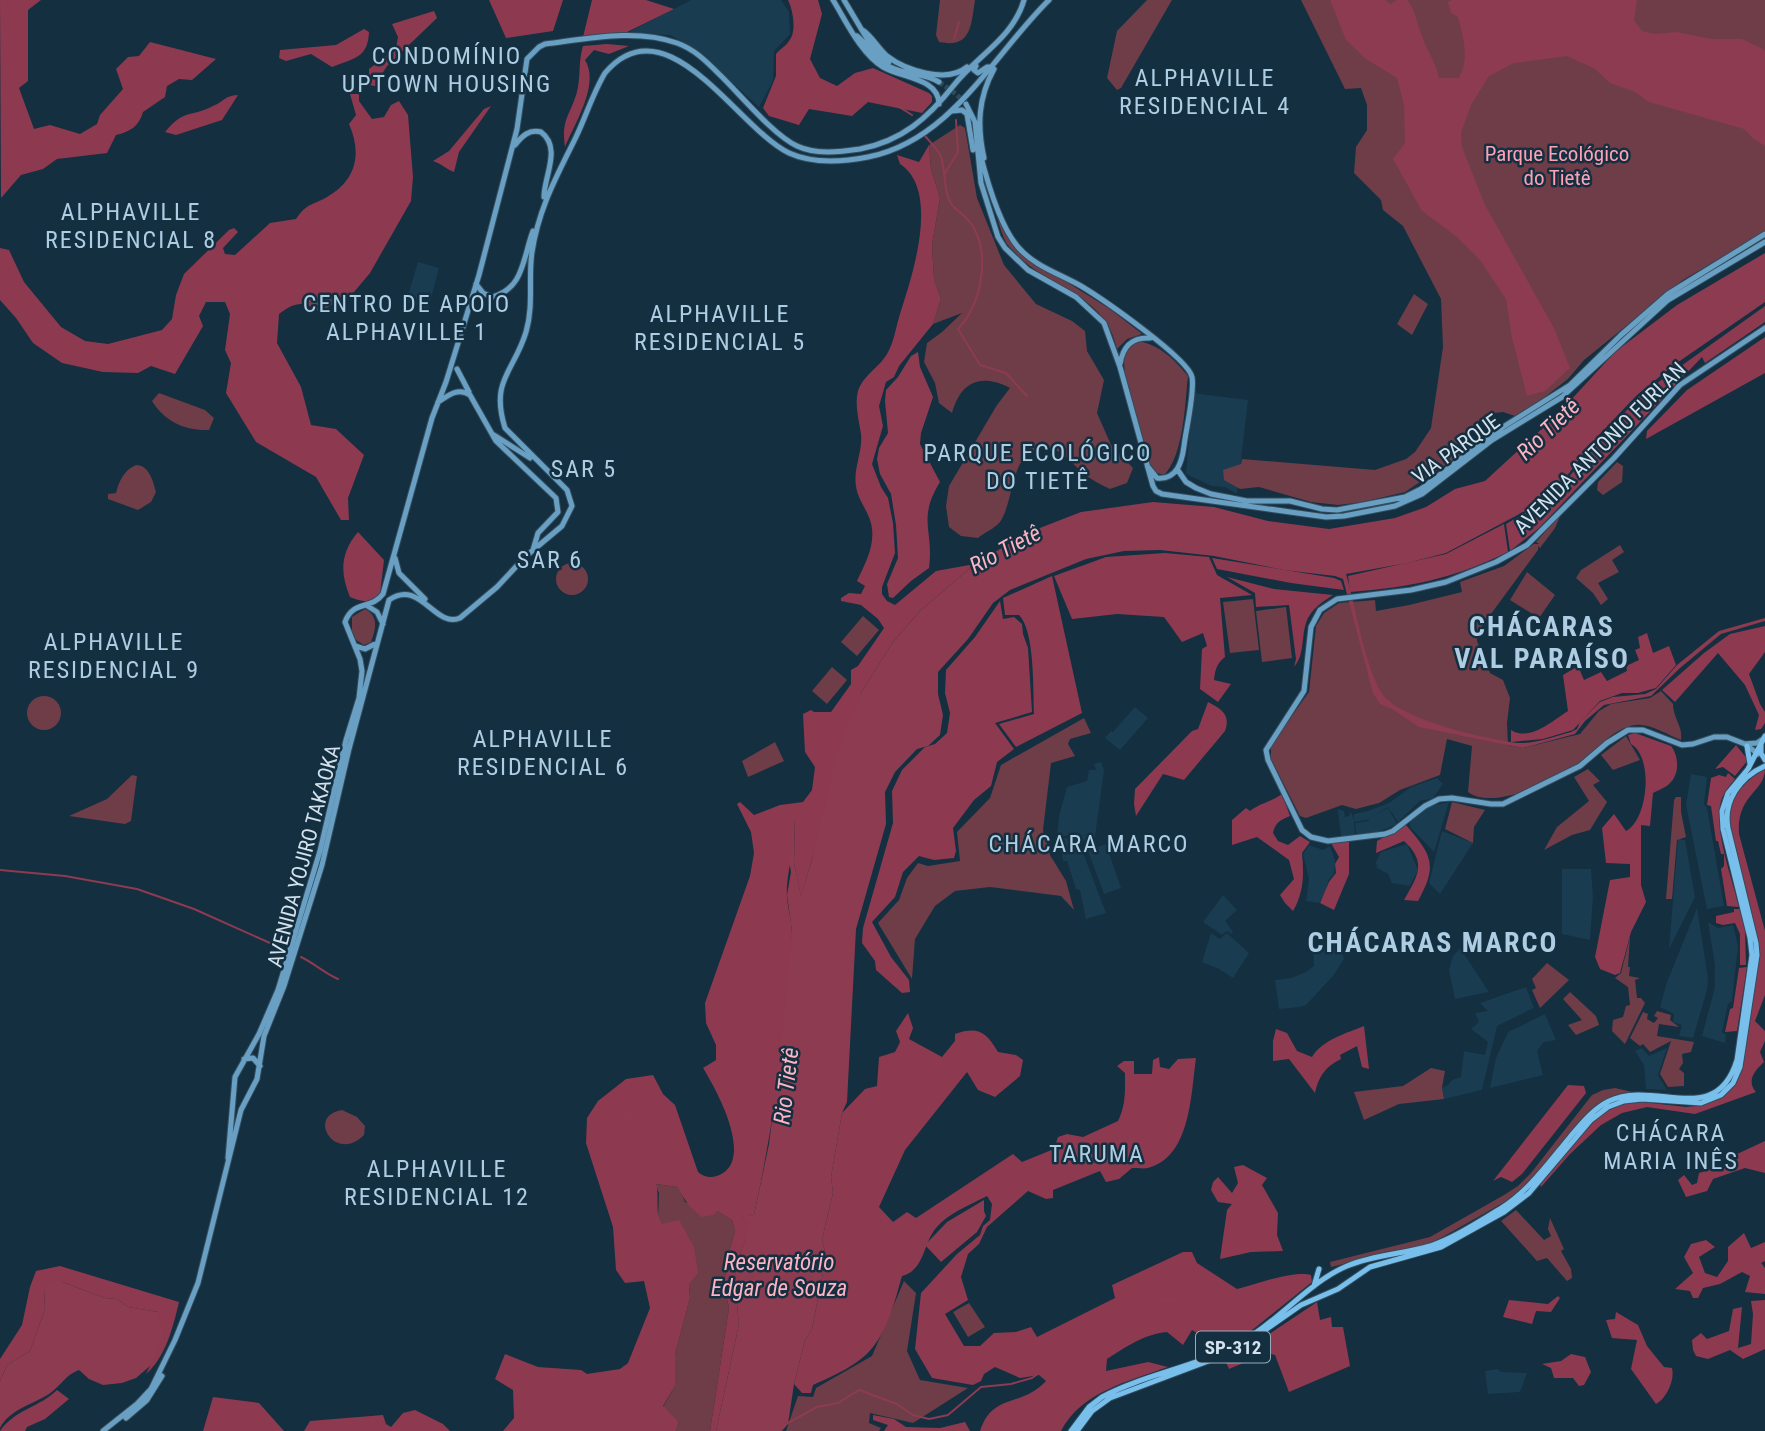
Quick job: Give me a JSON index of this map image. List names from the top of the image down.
{
  "streets": {
    "main road": [
      "AVENIDA ANTONIO FURLAN",
      "VIA PARQUE",
      "AVENIDA YOJIRO TAKAOKA",
      "SP-312"
    ]
  },
  "districts": [
    "CONDOMÍNIO UPTOWN HOUSING",
    "ALPHAVILLE RESIDENCIAL 4",
    "ALPHAVILLE RESIDENCIAL 8",
    "CENTRO DE APOIO ALPHAVILLE 1",
    "ALPHAVILLE RESIDENCIAL 5",
    "PARQUE ECOLÓGICO DO TIETÊ",
    "SAR 5",
    "SAR 6",
    "CHÁCARAS VAL PARAÍSO",
    "ALPHAVILLE RESIDENCIAL 9",
    "ALPHAVILLE RESIDENCIAL 6",
    "CHÁCARA MARCO",
    "CHÁCARAS MARCO",
    "CHÁCARA MARIA INÊS",
    "TARUMA",
    "ALPHAVILLE RESIDENCIAL 12"
  ],
  "water": ["Rio Tietê", "Reservatório Edgar de Souza"],
  "parks": ["Parque Ecológico do Tietê"]
}
